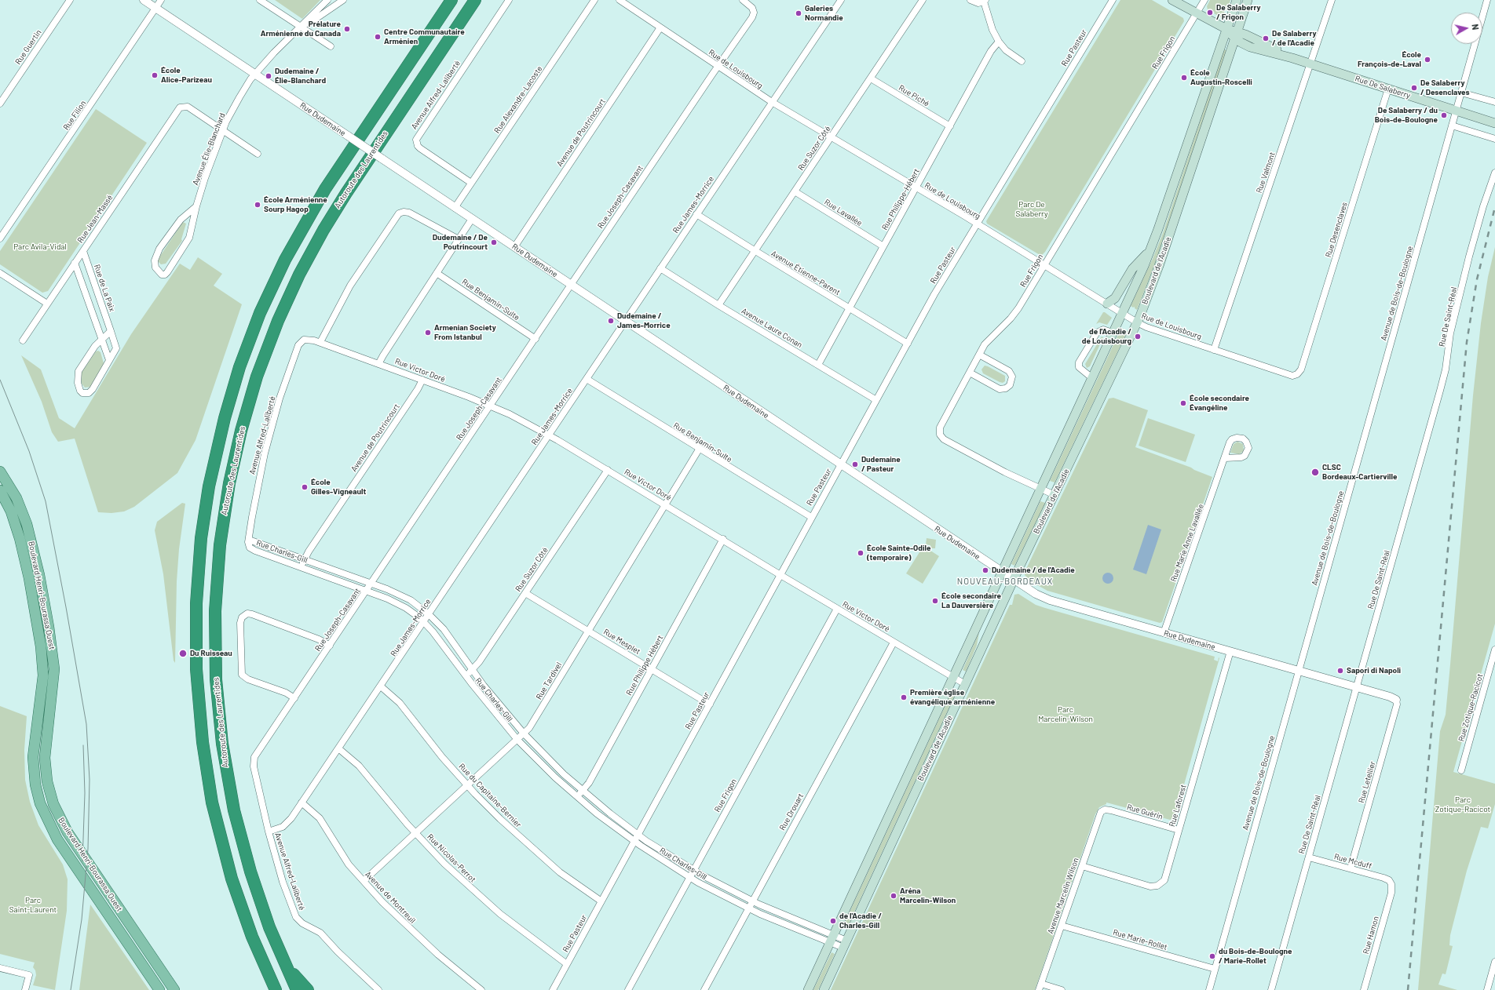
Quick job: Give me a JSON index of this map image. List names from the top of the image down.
{
  "streets": {
    "highway": ["Autoroute des Laurentides"],
    "main road": ["Rue De Salaberry", "Boulevard de l'Acadie", "Boulevard Henri-Bourassa Ouest"],
    "street": [
      "Rue Guertin",
      "Rue Pasteur",
      "Rue Frigon",
      "Rue de Louisbourg",
      "Avenue Alfred-Laliberté",
      "Rue Piché",
      "Rue Alexandre-Lacoste",
      "Rue Filion",
      "Rue Dudemaine",
      "Avenue de Poutrincourt",
      "Rue Suzor Côté",
      "Avenue Élie-Blanchard",
      "Rue Valmont",
      "Rue Joseph-Casavant",
      "Rue Philippe-Hébert",
      "Rue James-Morrice",
      "Rue Lavallée",
      "Rue Jean-Massé",
      "Rue Desenclaves",
      "Avenue Étienne-Parent",
      "Rue de La Paix",
      "Avenue de Bois-de-Boulogne",
      "Rue Benjamin-Sulte",
      "Rue De Saint-Réal",
      "Avenue Laure Conan",
      "Rue Victor Doré",
      "Rue Marie Anne Lavallée",
      "Rue Charles-Gill",
      "Rue Mesplet",
      "Rue Philippe Hébert",
      "Rue Tardivel",
      "Rue Zotique-Racicot",
      "Rue Letellier",
      "Rue du Capitaine-Bernier",
      "Rue Laforest",
      "Rue Drouart",
      "Rue Guérin",
      "Rue Nicolas-Perrot",
      "Rue Mcduff",
      "Avenue Marcelin Wilson",
      "Avenue de Montreuil",
      "Rue Hamon",
      "Rue Marie-Rollet"
    ]
  },
  "crossings": [
    ["Rue Pasteur", "Rue de Louisbourg"],
    ["Rue Pasteur", "Rue Dudemaine"],
    ["Rue Pasteur", "Avenue Étienne-Parent"],
    ["Rue Pasteur", "Rue Benjamin-Sulte"],
    ["Rue Pasteur", "Avenue Laure Conan"],
    ["Rue Pasteur", "Rue Victor Doré"],
    ["Rue Pasteur", "Rue Charles-Gill"],
    ["Rue Pasteur", "Rue Mesplet"],
    ["Rue Pasteur", "Rue du Capitaine-Bernier"],
    ["Rue Pasteur", "Rue Nicolas-Perrot"],
    ["Rue Frigon", "Rue de Louisbourg"],
    ["Rue Frigon", "Rue De Salaberry"],
    ["Rue Frigon", "Boulevard de l'Acadie"],
    ["Rue Frigon", "Rue Victor Doré"],
    ["Rue Frigon", "Rue Charles-Gill"],
    ["Rue de Louisbourg", "Avenue de Poutrincourt"],
    ["Rue de Louisbourg", "Rue Suzor Côté"],
    ["Rue de Louisbourg", "Rue Valmont"],
    ["Rue de Louisbourg", "Rue Joseph-Casavant"],
    ["Rue de Louisbourg", "Rue Philippe-Hébert"],
    ["Rue de Louisbourg", "Rue James-Morrice"],
    ["Rue de Louisbourg", "Rue Desenclaves"],
    ["Rue de Louisbourg", "Boulevard de l'Acadie"],
    ["Rue De Salaberry", "Rue Valmont"],
    ["Rue De Salaberry", "Rue Desenclaves"],
    ["Rue De Salaberry", "Boulevard de l'Acadie"],
    ["Rue De Salaberry", "Avenue de Bois-de-Boulogne"],
    ["Avenue Alfred-Laliberté", "Rue Alexandre-Lacoste"],
    ["Avenue Alfred-Laliberté", "Rue Joseph-Casavant"],
    ["Avenue Alfred-Laliberté", "Rue James-Morrice"],
    ["Avenue Alfred-Laliberté", "Rue Victor Doré"],
    ["Avenue Alfred-Laliberté", "Rue Charles-Gill"],
    ["Rue Piché", "Rue Suzor Côté"],
    ["Rue Piché", "Rue Philippe-Hébert"],
    ["Rue Alexandre-Lacoste", "Rue Dudemaine"],
    ["Rue Filion", "Rue Dudemaine"],
    ["Rue Dudemaine", "Avenue de Poutrincourt"],
    ["Rue Dudemaine", "Avenue Élie-Blanchard"],
    ["Rue Dudemaine", "Rue Joseph-Casavant"],
    ["Rue Dudemaine", "Rue James-Morrice"],
    ["Rue Dudemaine", "Boulevard de l'Acadie"],
    ["Rue Dudemaine", "Avenue de Bois-de-Boulogne"],
    ["Rue Dudemaine", "Rue De Saint-Réal"],
    ["Rue Dudemaine", "Rue Marie Anne Lavallée"],
    ["Rue Dudemaine", "Rue Letellier"],
    ["Rue Dudemaine", "Rue Laforest"],
    ["Avenue de Poutrincourt", "Rue Victor Doré"],
    ["Avenue de Poutrincourt", "Rue Charles-Gill"],
    ["Rue Suzor Côté", "Rue Lavallée"],
    ["Rue Suzor Côté", "Avenue Étienne-Parent"],
    ["Rue Suzor Côté", "Avenue Laure Conan"],
    ["Rue Suzor Côté", "Rue Victor Doré"],
    ["Rue Suzor Côté", "Rue Charles-Gill"],
    ["Rue Suzor Côté", "Rue Mesplet"],
    ["Avenue Élie-Blanchard", "Rue Jean-Massé"],
    ["Rue Joseph-Casavant", "Rue Benjamin-Sulte"],
    ["Rue Joseph-Casavant", "Rue Victor Doré"],
    ["Rue Joseph-Casavant", "Rue Charles-Gill"],
    ["Rue Philippe-Hébert", "Rue Lavallée"],
    ["Rue Philippe-Hébert", "Avenue Étienne-Parent"],
    ["Rue Philippe-Hébert", "Avenue Laure Conan"],
    ["Rue James-Morrice", "Avenue Étienne-Parent"],
    ["Rue James-Morrice", "Rue Benjamin-Sulte"],
    ["Rue James-Morrice", "Avenue Laure Conan"],
    ["Rue James-Morrice", "Rue Victor Doré"],
    ["Rue James-Morrice", "Rue Charles-Gill"],
    ["Rue James-Morrice", "Rue du Capitaine-Bernier"],
    ["Rue James-Morrice", "Rue Nicolas-Perrot"],
    ["Rue James-Morrice", "Avenue de Montreuil"],
    ["Rue Jean-Massé", "Rue de La Paix"],
    ["Boulevard de l'Acadie", "Rue Victor Doré"],
    ["Boulevard de l'Acadie", "Rue Charles-Gill"],
    ["Avenue de Bois-de-Boulogne", "Rue Marie-Rollet"],
    ["Rue Benjamin-Sulte", "Rue Tardivel"],
    ["Rue De Saint-Réal", "Rue Mcduff"],
    ["Rue Victor Doré", "Rue Philippe Hébert"],
    ["Rue Victor Doré", "Rue Tardivel"],
    ["Rue Victor Doré", "Rue Drouart"],
    ["Rue Charles-Gill", "Rue Philippe Hébert"],
    ["Rue Charles-Gill", "Rue Tardivel"],
    ["Rue Charles-Gill", "Rue Drouart"],
    ["Rue Mesplet", "Rue Philippe Hébert"],
    ["Rue Mesplet", "Rue Tardivel"],
    ["Rue Tardivel", "Rue du Capitaine-Bernier"],
    ["Rue Tardivel", "Rue Nicolas-Perrot"],
    ["Rue Tardivel", "Avenue de Montreuil"],
    ["Rue Letellier", "Rue Mcduff"],
    ["Rue Laforest", "Rue Guérin"],
    ["Rue Laforest", "Avenue Marcelin Wilson"],
    ["Rue Guérin", "Avenue Marcelin Wilson"],
    ["Rue Mcduff", "Rue Hamon"],
    ["Avenue Marcelin Wilson", "Rue Marie-Rollet"]
  ],
  "districts": ["NOUVEAU-BORDEAUX"],
  "parks": [
    "Parc De Salaberry",
    "Parc Avila-Vidal",
    "Parc Marcelin-Wilson",
    "Parc Zotique-Racicot",
    "Parc Saint-Laurent"
  ],
  "places": [
    "De Salaberry / Frigon",
    "Galeries Normandie",
    "Prélature Arménienne du Canada",
    "Centre Communautaire Arménien",
    "De Salaberry / de l'Acadie",
    "École François-de-Laval",
    "École Alice-Parizeau",
    "Dudemaine / Élie-Blanchard",
    "École Augustin-Roscelli",
    "De Salaberry / Desenclaves",
    "De Salaberry / du Bois-de-Boulogne",
    "École Arménienne Sourp Hagop",
    "Dudemaine / De Poutrincourt",
    "Dudemaine / James-Morrice",
    "Armenian Society From Istanbul",
    "de l'Acadie / de Louisbourg",
    "École secondaire Évangéline",
    "Dudemaine / Pasteur",
    "CLSC Bordeaux-Cartierville",
    "École Gilles-Vigneault",
    "École Sainte-Odile (temporaire)",
    "Dudemaine / de l'Acadie",
    "École secondaire La Dauversière",
    "Du Ruisseau",
    "Sapori di Napoli",
    "Première église évangélique arménienne",
    "Aréna Marcelin-Wilson",
    "de l'Acadie / Charles-Gill",
    "du Bois-de-Boulogne / Marie-Rollet"
  ],
  "north": "right"
}
